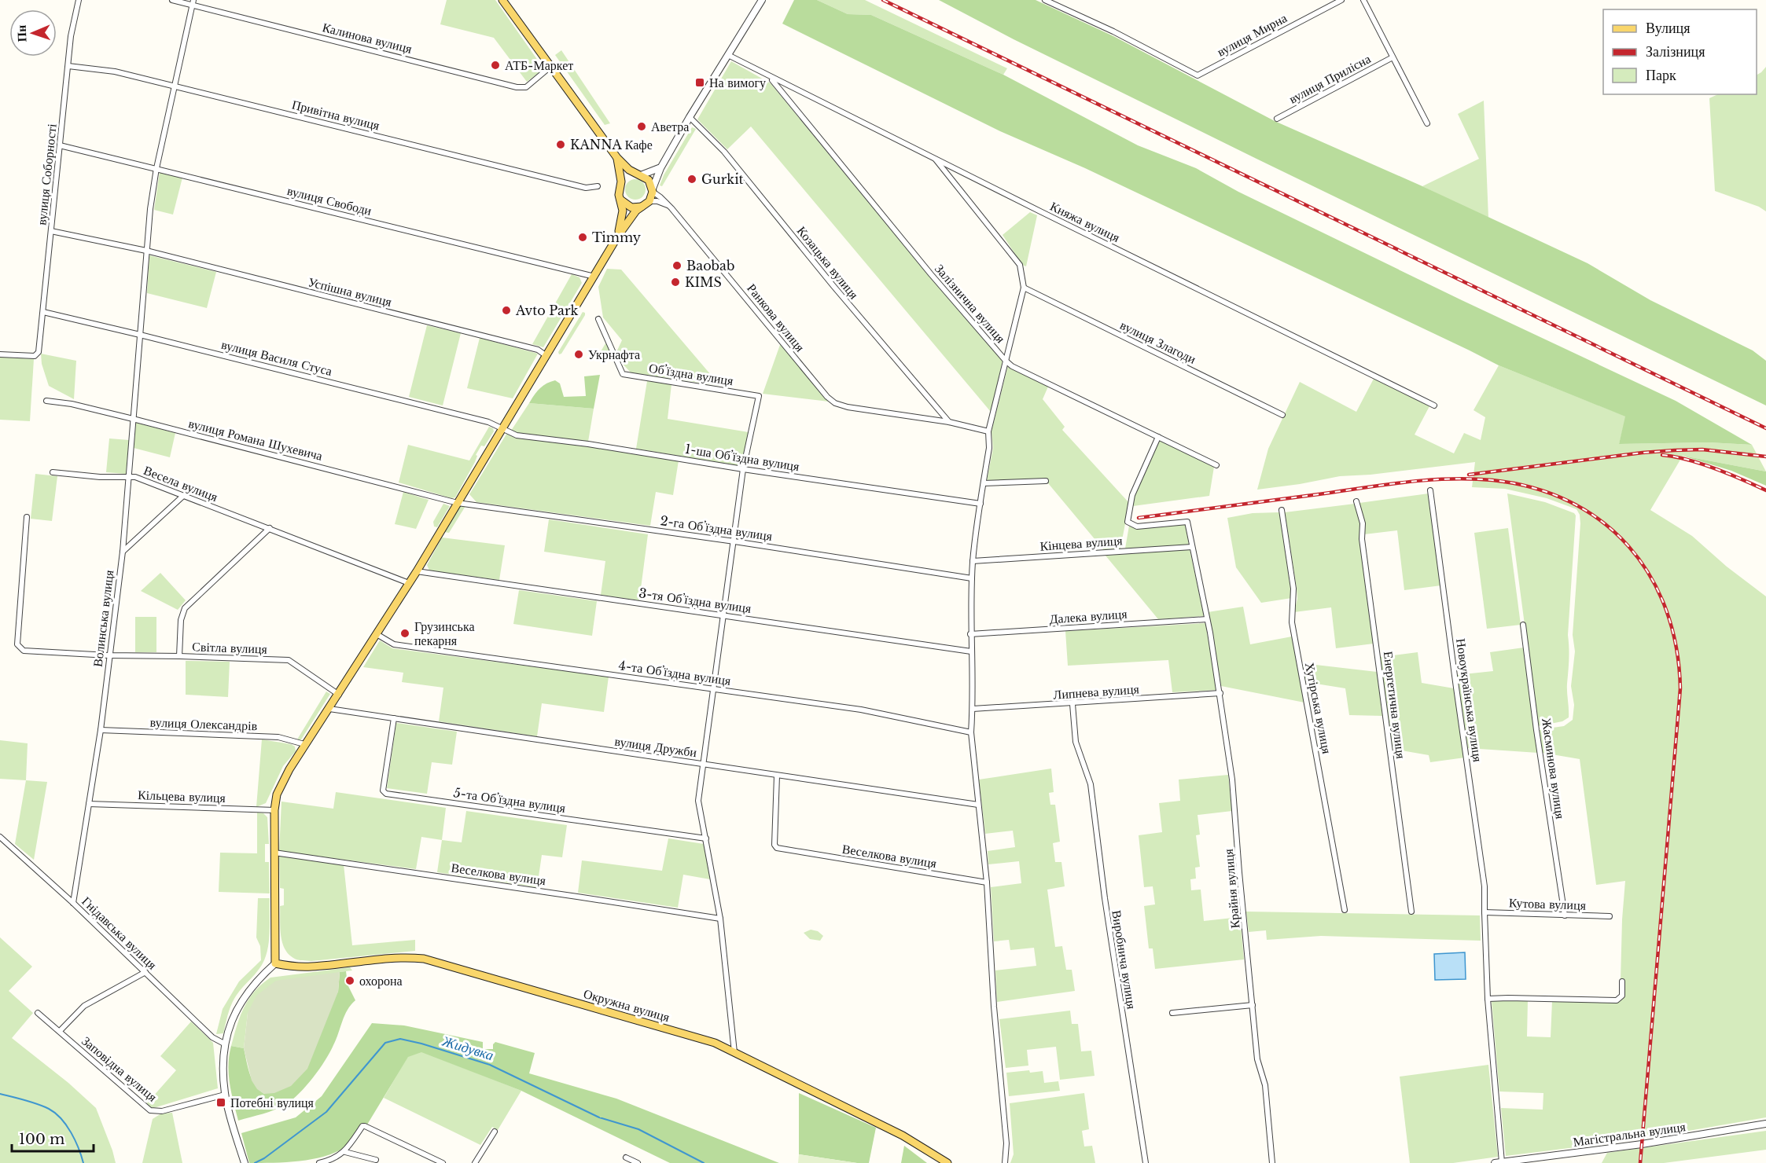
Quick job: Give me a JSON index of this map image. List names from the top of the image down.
{
  "streets": {
    "main road": ["Окружна вулиця"],
    "street": [
      "вулиця Мирна",
      "Калинова вулиця",
      "вулиця Прилісна",
      "Привітна вулиця",
      "вулиця Соборності",
      "вулиця Свободи",
      "Княжа вулиця",
      "Козацька вулиця",
      "Успішна вулиця",
      "Залізнична вулиця",
      "Ранкова вулиця",
      "вулиця Злагоди",
      "вулиця Василя Стуса",
      "Обʼїздна вулиця",
      "вулиця Романа Шухевича",
      "1-ша Обʼїздна вулиця",
      "Весела вулиця",
      "2-га Обʼїздна вулиця",
      "Кінцева вулиця",
      "3-тя Обʼїздна вулиця",
      "Далека вулиця",
      "Волинська вулиця",
      "Світла вулиця",
      "4-та Обʼїздна вулиця",
      "Липнева вулиця",
      "Новоукраїнська вулиця",
      "Енергетична вулиця",
      "Хутірська вулиця",
      "вулиця Олександрів",
      "вулиця Дружби",
      "Жасминова вулиця",
      "Кільцева вулиця",
      "5-та Обʼїздна вулиця",
      "Веселкова вулиця",
      "Крайня вулиця",
      "Кутова вулиця",
      "Гнідавська вулиця",
      "Виробнича вулиця",
      "Заповідна вулиця",
      "Магістральна вулиця"
    ]
  },
  "crossings": [
    ["Калинова вулиця", "Волинська вулиця"],
    ["Привітна вулиця", "вулиця Соборності"],
    ["Привітна вулиця", "Волинська вулиця"],
    ["вулиця Соборності", "вулиця Свободи"],
    ["вулиця Соборності", "Успішна вулиця"],
    ["вулиця Соборності", "вулиця Василя Стуса"],
    ["вулиця Свободи", "Волинська вулиця"],
    ["Княжа вулиця", "Залізнична вулиця"],
    ["Козацька вулиця", "Ранкова вулиця"],
    ["Успішна вулиця", "Волинська вулиця"],
    ["Залізнична вулиця", "Крайня вулиця"],
    ["вулиця Василя Стуса", "1-ша Обʼїздна вулиця"],
    ["вулиця Василя Стуса", "Волинська вулиця"],
    ["Обʼїздна вулиця", "1-ша Обʼїздна вулиця"],
    ["вулиця Романа Шухевича", "2-га Обʼїздна вулиця"],
    ["вулиця Романа Шухевича", "Волинська вулиця"],
    ["Весела вулиця", "Волинська вулиця"],
    ["Кінцева вулиця", "Крайня вулиця"],
    ["Далека вулиця", "Крайня вулиця"],
    ["Волинська вулиця", "Світла вулиця"],
    ["Волинська вулиця", "вулиця Олександрів"],
    ["Волинська вулиця", "Кільцева вулиця"],
    ["Волинська вулиця", "Гнідавська вулиця"],
    ["Липнева вулиця", "Крайня вулиця"],
    ["Липнева вулиця", "Виробнича вулиця"],
    ["Новоукраїнська вулиця", "Кутова вулиця"],
    ["Новоукраїнська вулиця", "Магістральна вулиця"],
    ["вулиця Дружби", "5-та Обʼїздна вулиця"],
    ["вулиця Дружби", "Веселкова вулиця"],
    ["Жасминова вулиця", "Кутова вулиця"]
  ],
  "water": ["Жидувка"],
  "places": {
    "other": [
      "АТБ-Маркет",
      "Аветра",
      "KANNA Кафе",
      "Gurkit",
      "Timmy",
      "Baobab",
      "KIMS",
      "Avto Park",
      "Укрнафта",
      "Грузинська пекарня",
      "охорона"
    ],
    "transit": ["На вимогу", "Потебні вулиця"]
  },
  "legend": ["Вулиця", "Залізниця", "Парк"],
  "scale_bar": "100 m",
  "north": "left"
}
